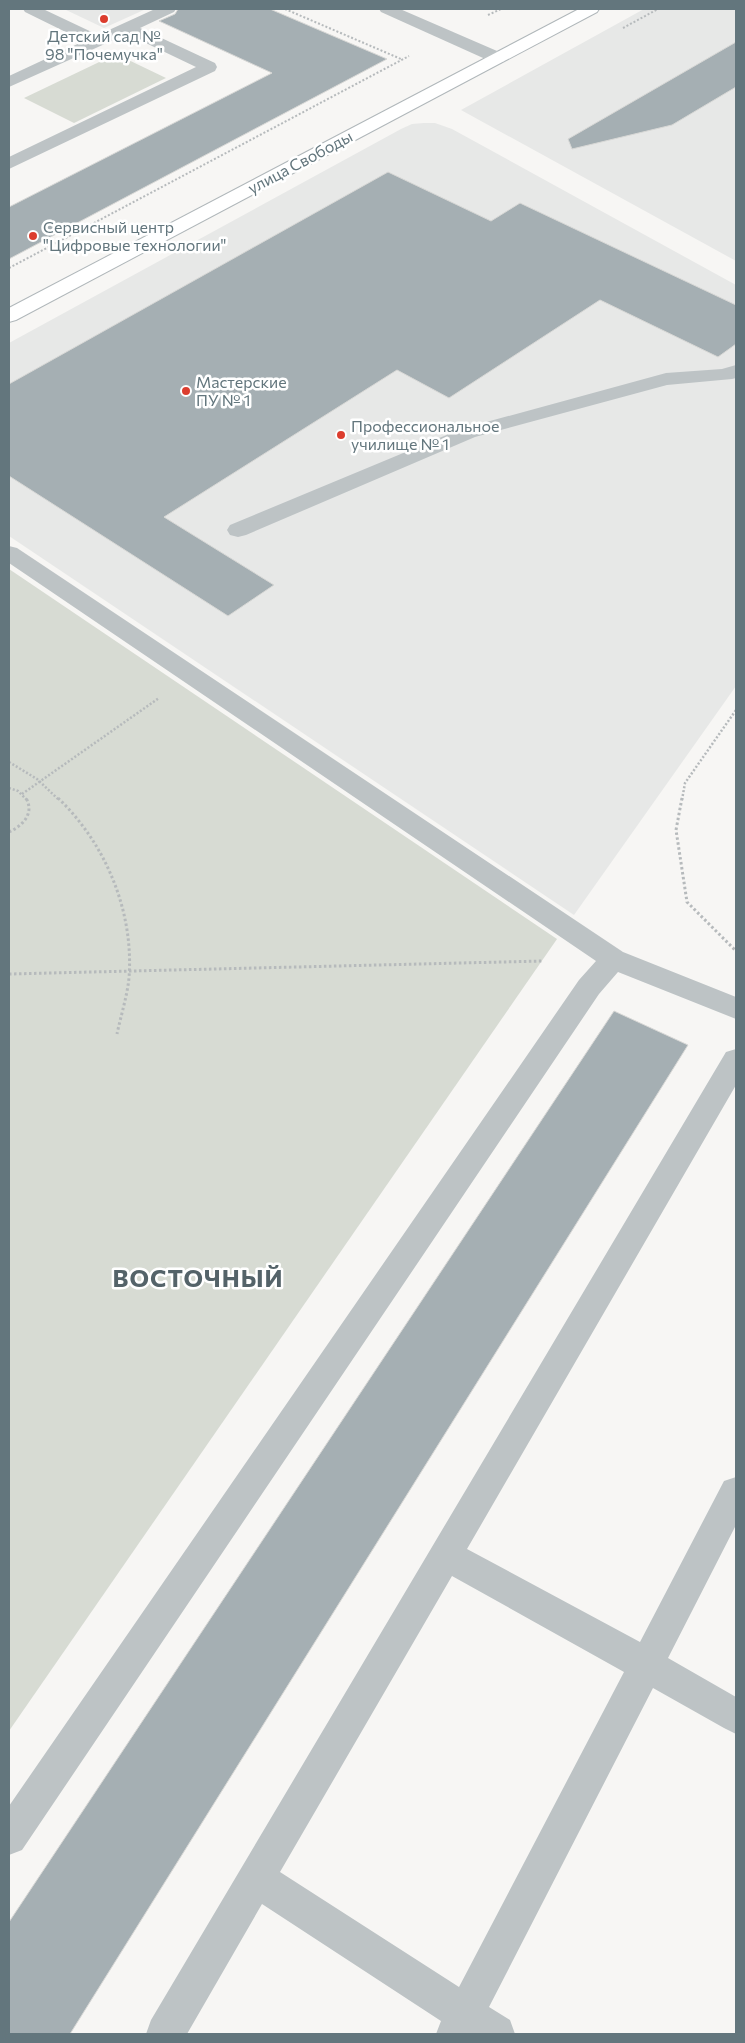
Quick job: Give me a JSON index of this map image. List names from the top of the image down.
{
  "streets": {
    "main road": ["улица Свободы"]
  },
  "districts": ["ВОСТОЧНЫЙ"],
  "places": [
    "Детский сад № 98 \"Почемучка\"",
    "Сервисный центр \"Цифровые технологии\"",
    "Мастерские ПУ № 1",
    "Профессиональное училище № 1"
  ]
}
